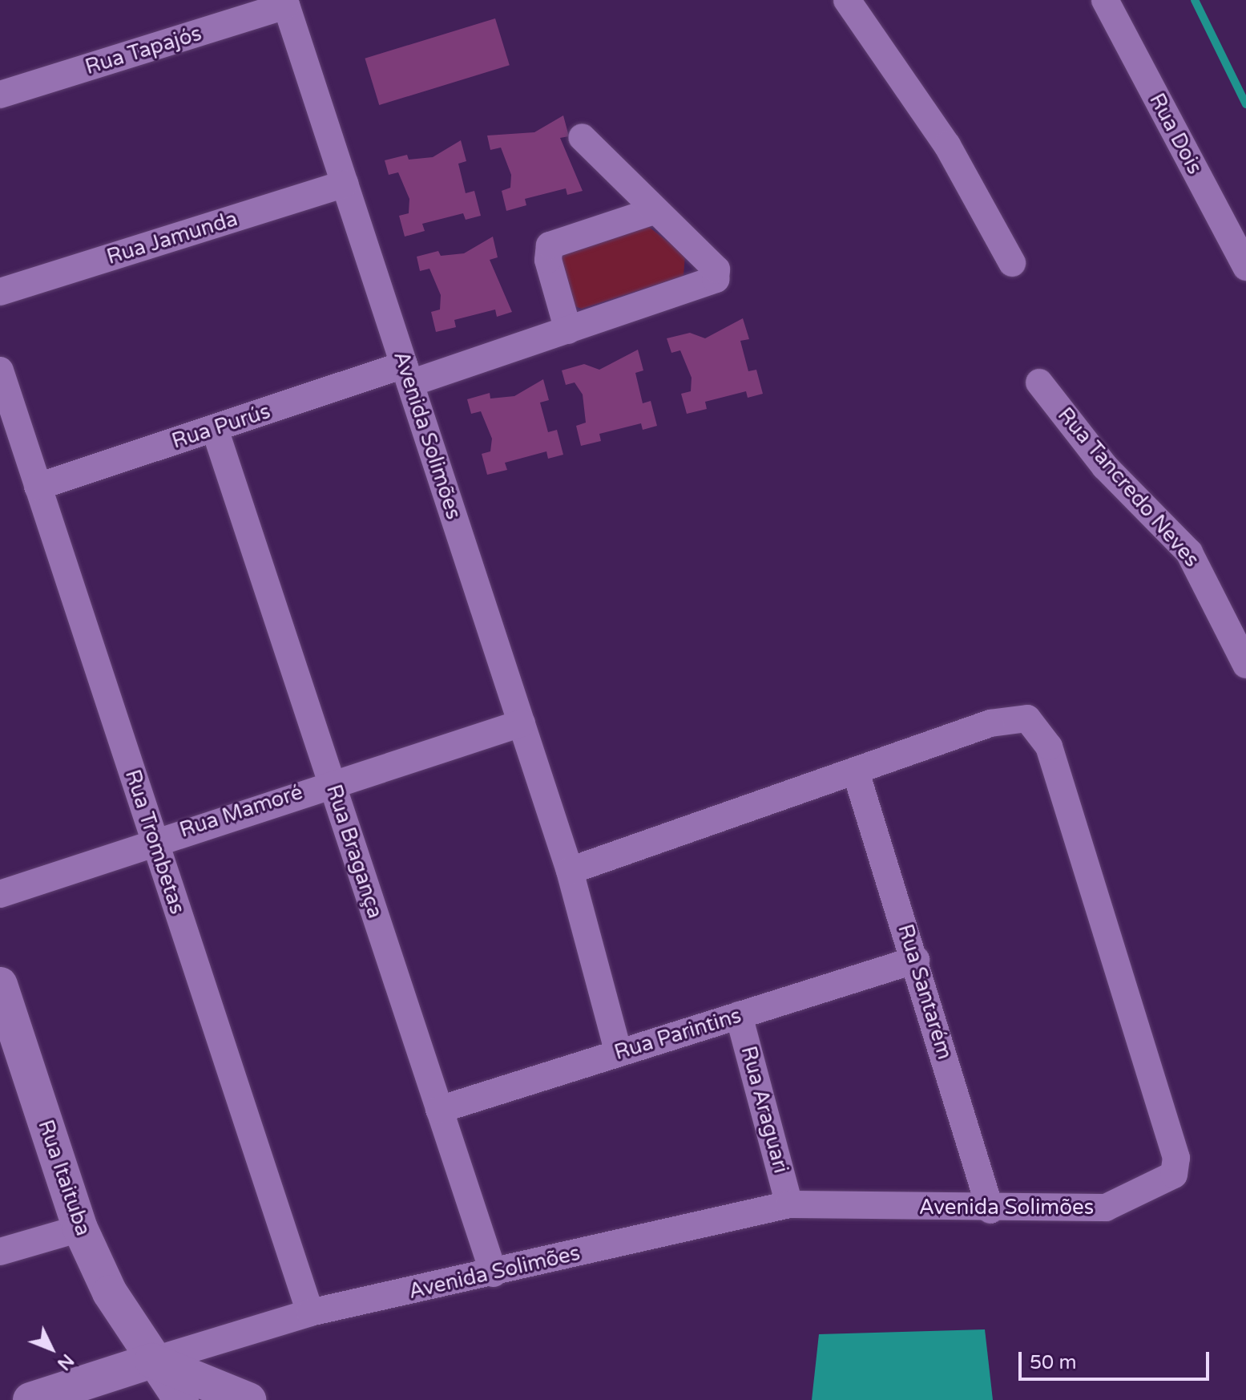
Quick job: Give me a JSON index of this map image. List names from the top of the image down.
{
  "streets": {
    "street": [
      "Rua Tapajós",
      "Rua Dois",
      "Rua Jamunda",
      "Rua Purús",
      "Avenida Solimões",
      "Rua Tancredo Neves",
      "Rua Mamoré",
      "Rua Trombetas",
      "Rua Bragança",
      "Rua Santarém",
      "Rua Parintins",
      "Rua Araguari",
      "Rua Itaituba"
    ]
  },
  "crossings": [
    ["Rua Tapajós", "Avenida Solimões"],
    ["Rua Jamunda", "Avenida Solimões"],
    ["Rua Purús", "Avenida Solimões"],
    ["Rua Purús", "Rua Trombetas"],
    ["Rua Purús", "Rua Bragança"],
    ["Avenida Solimões", "Rua Mamoré"],
    ["Avenida Solimões", "Rua Trombetas"],
    ["Avenida Solimões", "Rua Bragança"],
    ["Avenida Solimões", "Rua Santarém"],
    ["Avenida Solimões", "Rua Parintins"],
    ["Avenida Solimões", "Rua Araguari"],
    ["Avenida Solimões", "Rua Itaituba"],
    ["Rua Mamoré", "Rua Trombetas"],
    ["Rua Mamoré", "Rua Bragança"],
    ["Rua Bragança", "Rua Parintins"],
    ["Rua Santarém", "Rua Parintins"],
    ["Rua Parintins", "Rua Araguari"]
  ],
  "scale_bar": "50 m",
  "north": "bottom right"
}
